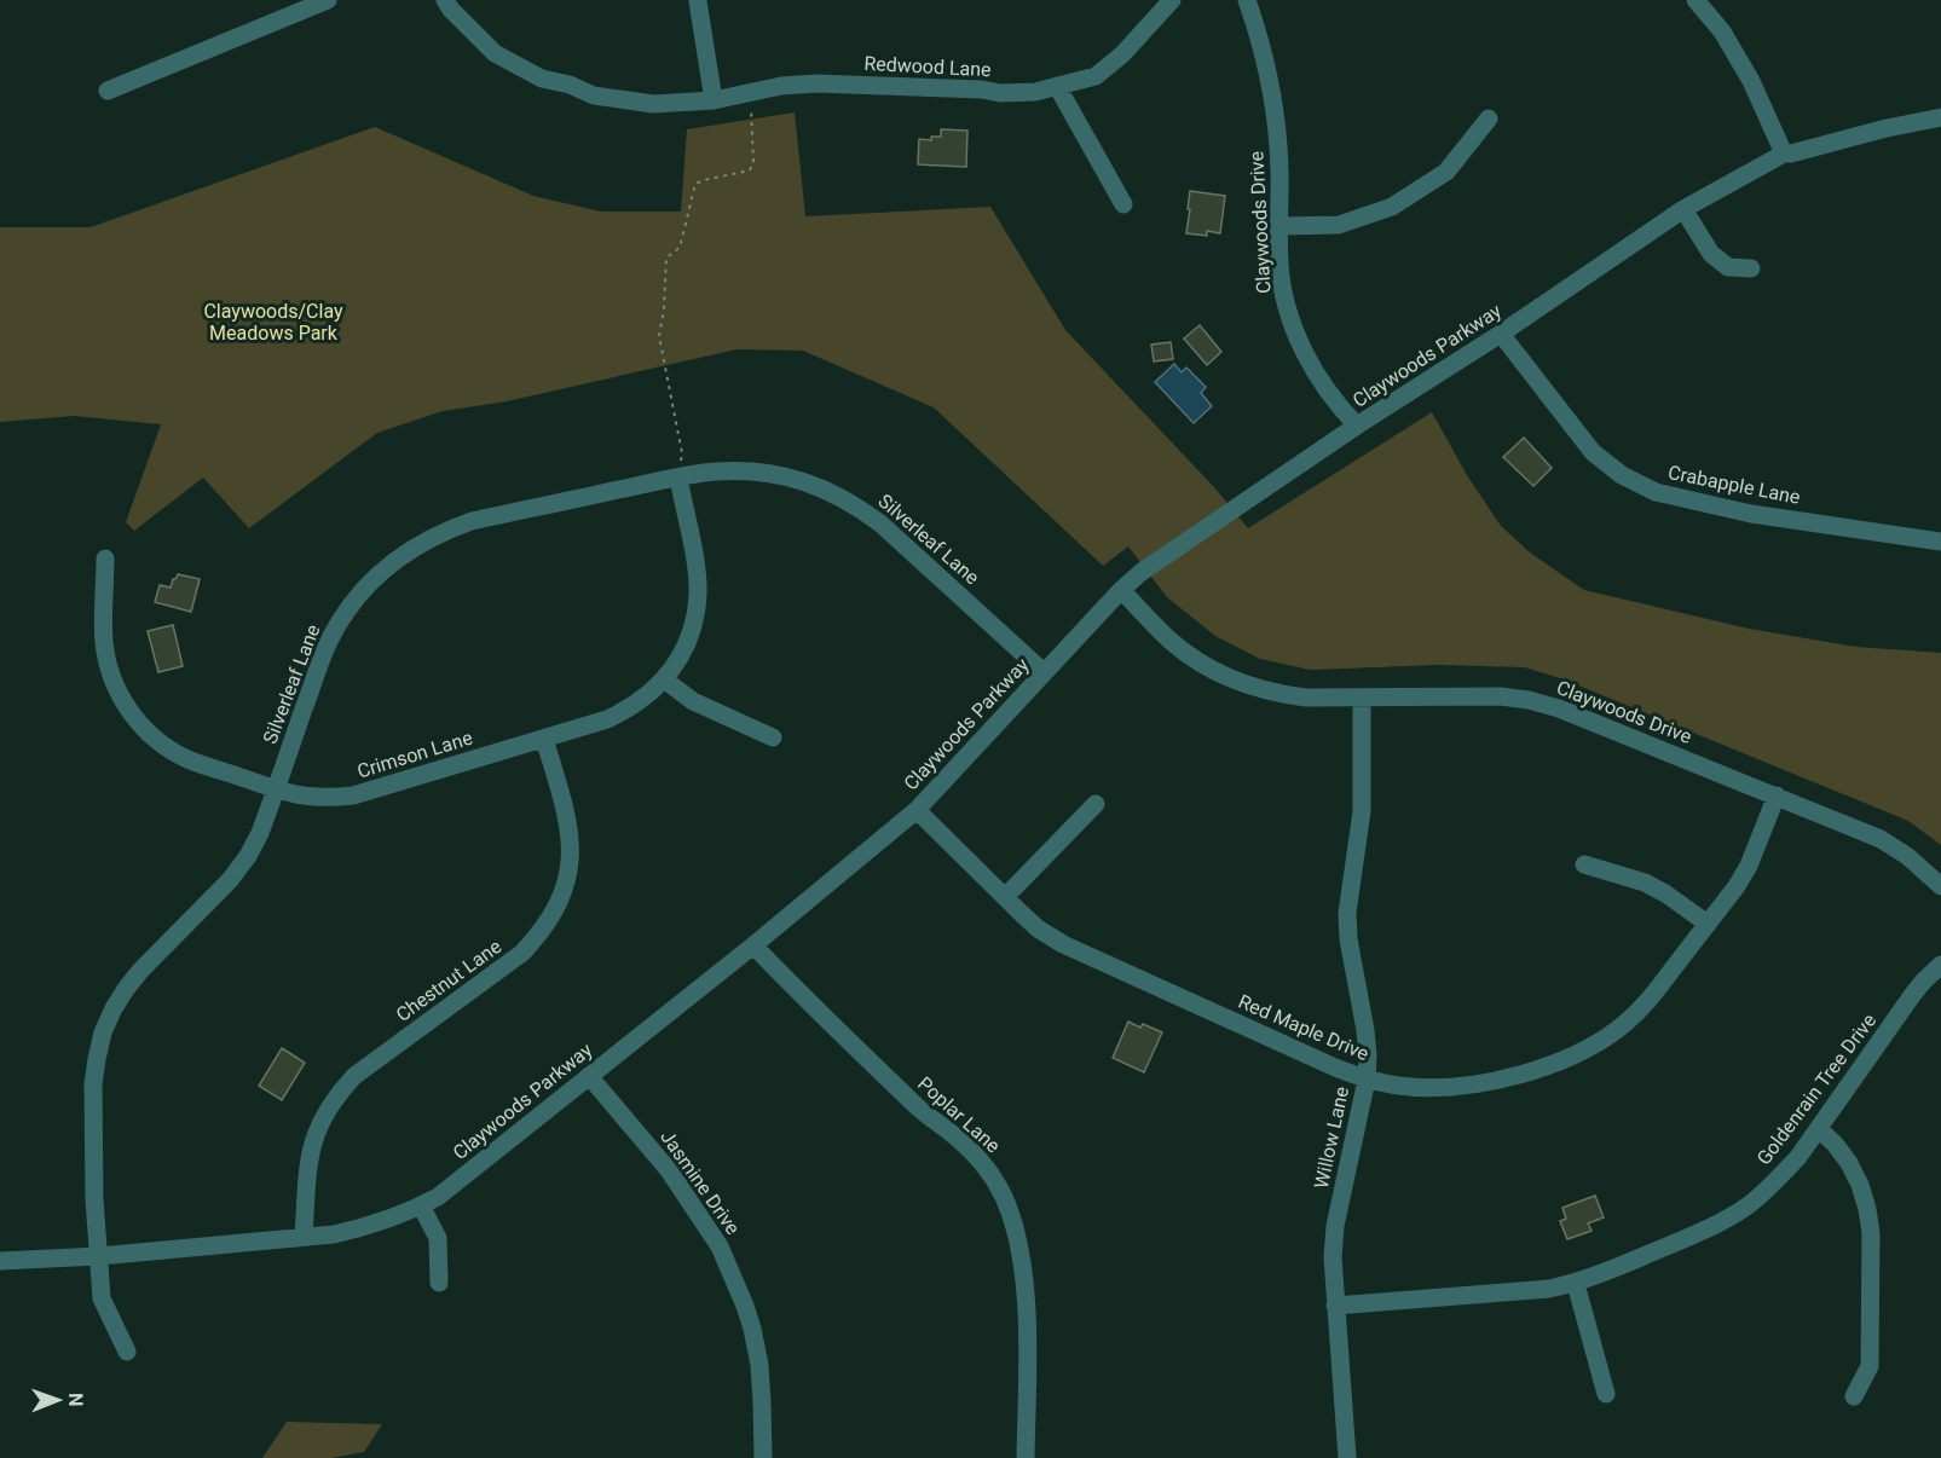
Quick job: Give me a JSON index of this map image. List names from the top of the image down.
{
  "streets": {
    "street": [
      "Redwood Lane",
      "Claywoods Drive",
      "Claywoods Parkway",
      "Crabapple Lane",
      "Silverleaf Lane",
      "Crimson Lane",
      "Chestnut Lane",
      "Red Maple Drive",
      "Goldenrain Tree Drive",
      "Poplar Lane",
      "Willow Lane",
      "Jasmine Drive"
    ]
  },
  "crossings": [
    ["Claywoods Drive", "Claywoods Parkway"],
    ["Claywoods Drive", "Red Maple Drive"],
    ["Claywoods Drive", "Willow Lane"],
    ["Claywoods Parkway", "Crabapple Lane"],
    ["Claywoods Parkway", "Silverleaf Lane"],
    ["Claywoods Parkway", "Chestnut Lane"],
    ["Claywoods Parkway", "Red Maple Drive"],
    ["Claywoods Parkway", "Poplar Lane"],
    ["Claywoods Parkway", "Jasmine Drive"],
    ["Silverleaf Lane", "Crimson Lane"],
    ["Crimson Lane", "Chestnut Lane"],
    ["Red Maple Drive", "Willow Lane"],
    ["Goldenrain Tree Drive", "Willow Lane"]
  ],
  "parks": ["Claywoods/Clay Meadows Park"],
  "north": "right"
}
